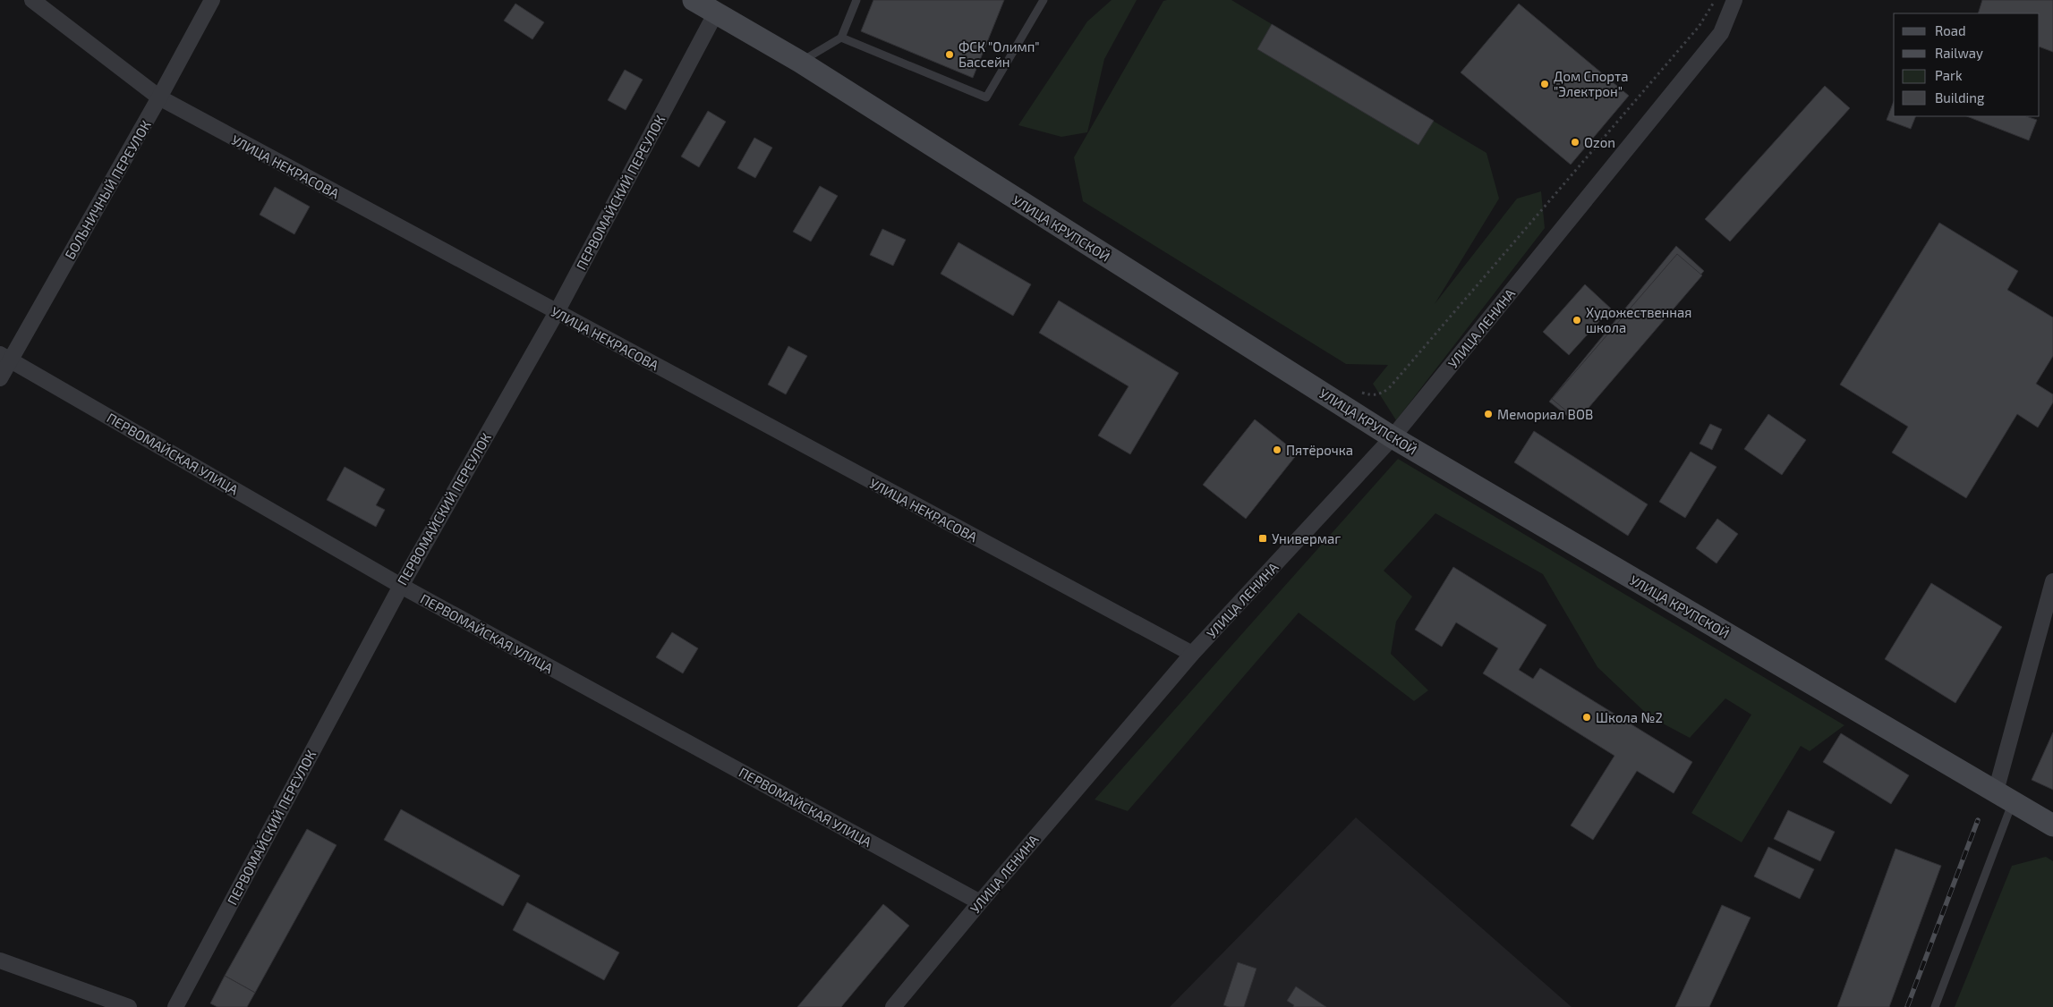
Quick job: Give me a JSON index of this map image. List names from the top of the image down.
{
  "streets": {
    "street": [
      "УЛИЦА НЕКРАСОВА",
      "БОЛЬНИЧНЫЙ ПЕРЕУЛОК",
      "ПЕРВОМАЙСКИЙ ПЕРЕУЛОК",
      "УЛИЦА КРУПСКОЙ",
      "УЛИЦА ЛЕНИНА",
      "ПЕРВОМАЙСКАЯ УЛИЦА"
    ]
  },
  "crossings": [
    ["УЛИЦА НЕКРАСОВА", "БОЛЬНИЧНЫЙ ПЕРЕУЛОК"],
    ["УЛИЦА НЕКРАСОВА", "ПЕРВОМАЙСКИЙ ПЕРЕУЛОК"],
    ["УЛИЦА НЕКРАСОВА", "УЛИЦА ЛЕНИНА"],
    ["БОЛЬНИЧНЫЙ ПЕРЕУЛОК", "ПЕРВОМАЙСКАЯ УЛИЦА"],
    ["ПЕРВОМАЙСКИЙ ПЕРЕУЛОК", "УЛИЦА КРУПСКОЙ"],
    ["ПЕРВОМАЙСКИЙ ПЕРЕУЛОК", "ПЕРВОМАЙСКАЯ УЛИЦА"],
    ["УЛИЦА КРУПСКОЙ", "УЛИЦА ЛЕНИНА"],
    ["УЛИЦА ЛЕНИНА", "ПЕРВОМАЙСКАЯ УЛИЦА"]
  ],
  "places": {
    "other": [
      "ФСК \"Олимп\" Бассейн",
      "Дом Спорта \"Электрон\"",
      "Ozon",
      "Художественная школа",
      "Мемориал ВОВ",
      "Пятёрочка",
      "Школа №2"
    ],
    "transit": ["Универмаг"]
  },
  "legend": [
    "Road",
    "Railway",
    "Park",
    "Building"
  ]
}
